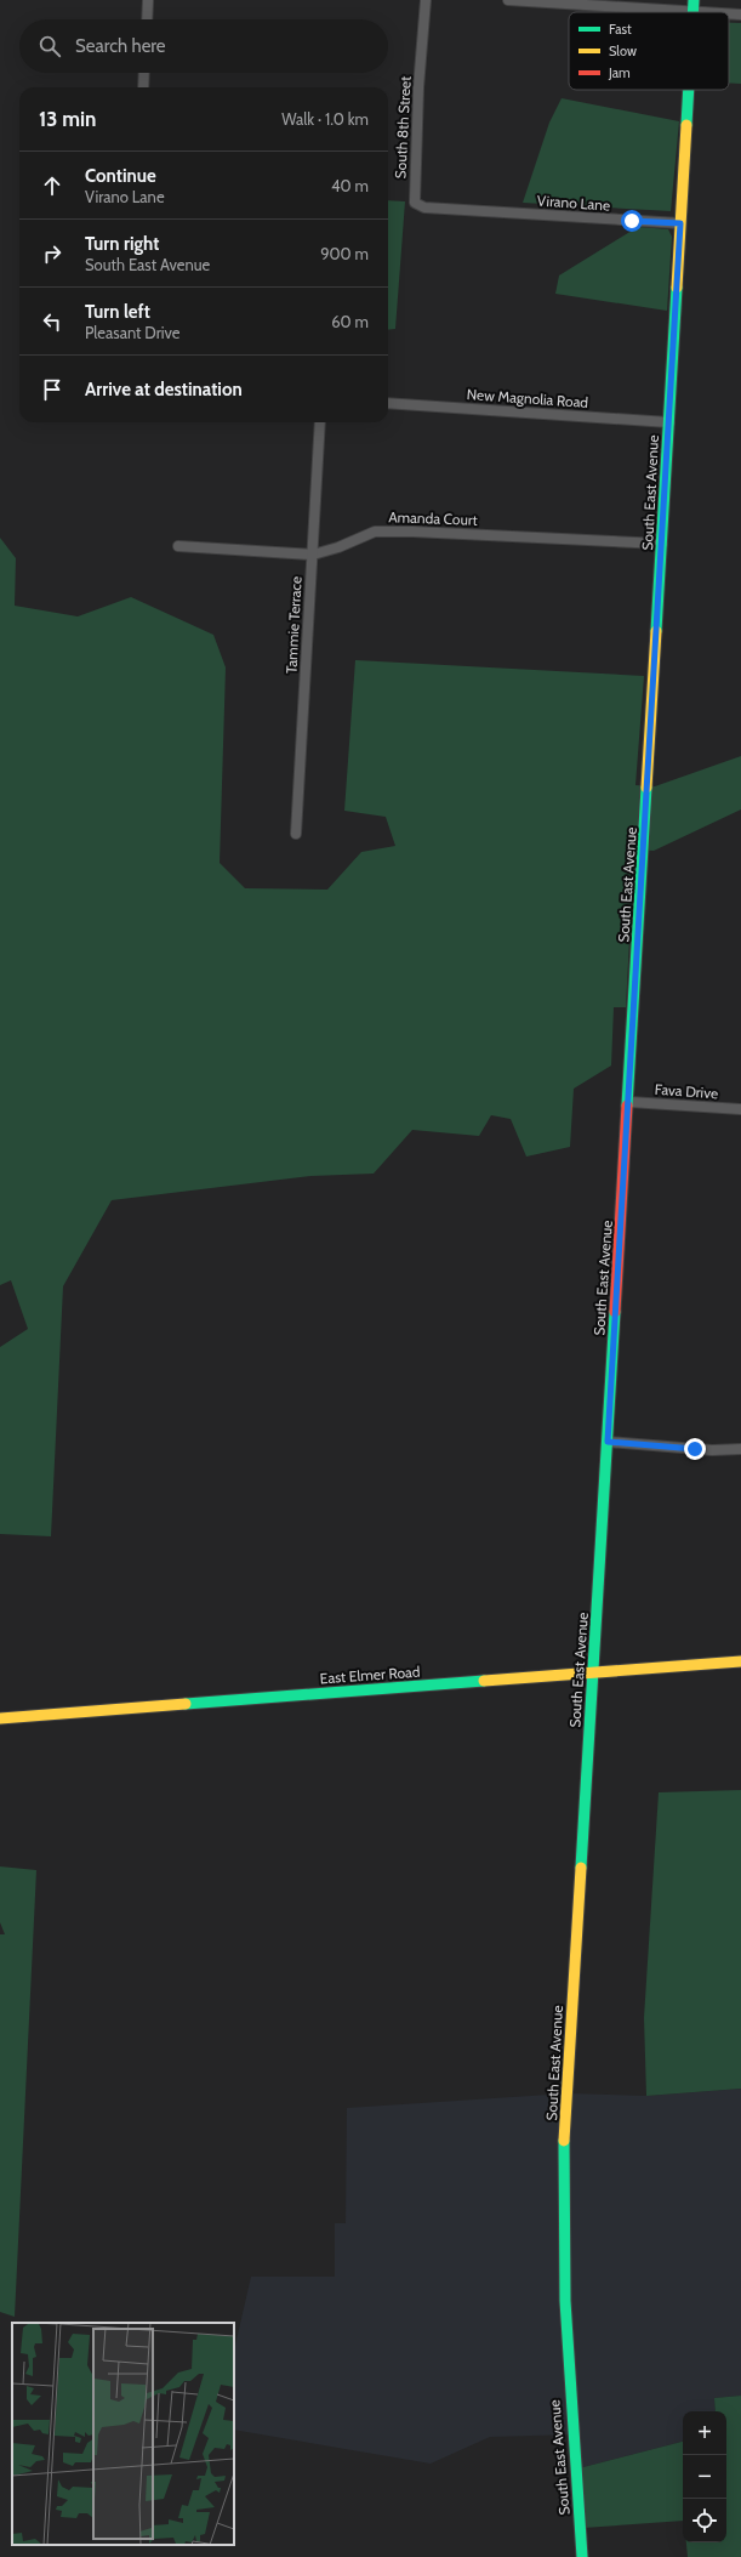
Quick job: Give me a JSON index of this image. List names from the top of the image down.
{
  "streets": {
    "street": [
      "South 8th Street",
      "Virano Lane",
      "New Magnolia Road",
      "South East Avenue",
      "Amanda Court",
      "Tammie Terrace",
      "Fava Drive",
      "East Elmer Road"
    ]
  },
  "crossings": [
    ["South 8th Street", "Virano Lane"],
    ["Virano Lane", "South East Avenue"],
    ["New Magnolia Road", "South East Avenue"],
    ["South East Avenue", "Amanda Court"],
    ["South East Avenue", "Fava Drive"],
    ["South East Avenue", "East Elmer Road"],
    ["Amanda Court", "Tammie Terrace"]
  ],
  "legend": ["Fast", "Slow", "Jam"],
  "page": {
    "search": "Search here",
    "heading": ["13 min", "Walk · 1.0 km"],
    "list": [
      ["Continue", "Virano Lane", "40 m"],
      ["Turn right", "South East Avenue", "900 m"],
      ["Turn left", "Pleasant Drive", "60 m"],
      "Arrive at destination"
    ],
    "map_buttons": ["+", "−"]
  }
}
